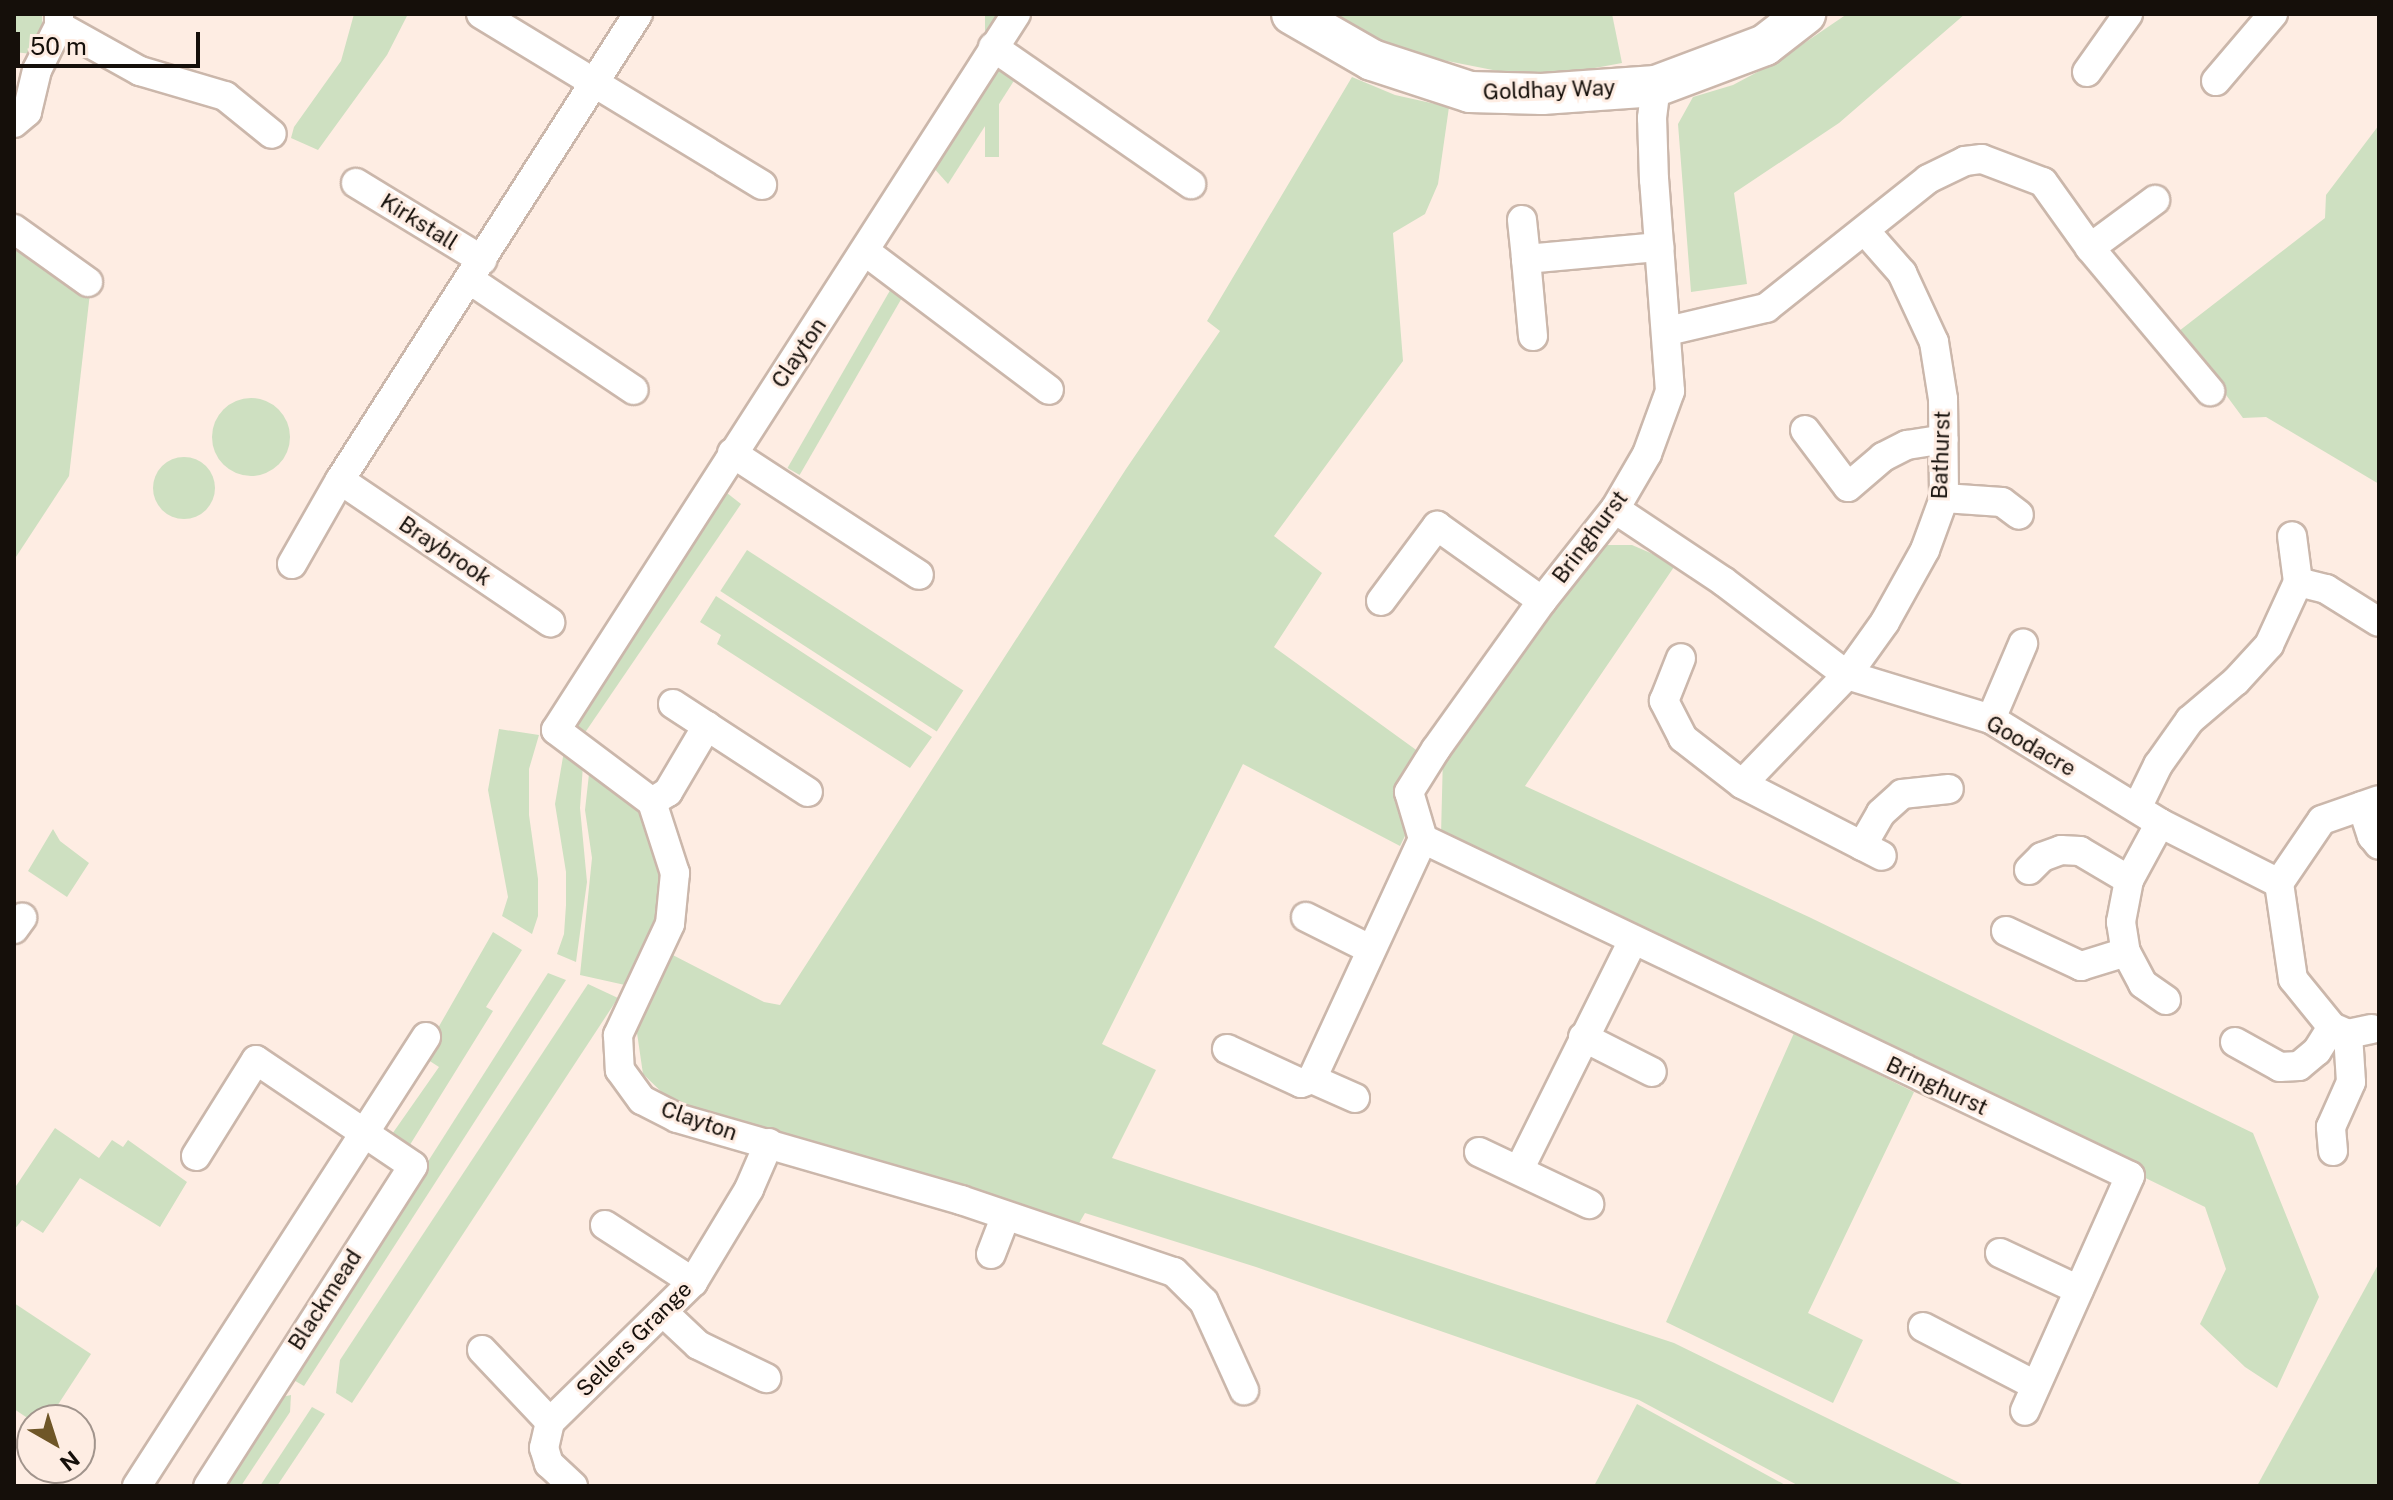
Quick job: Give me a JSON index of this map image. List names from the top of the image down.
{
  "streets": {
    "street": [
      "Goldhay Way",
      "Kirkstall",
      "Clayton",
      "Bathurst",
      "Bringhurst",
      "Braybrook",
      "Goodacre",
      "Blackmead",
      "Sellers Grange"
    ]
  },
  "crossings": [
    ["Goldhay Way", "Bringhurst"],
    ["Clayton", "Sellers Grange"],
    ["Bathurst", "Goodacre"],
    ["Bringhurst", "Goodacre"]
  ],
  "scale_bar": "50 m",
  "north": "bottom right"
}
